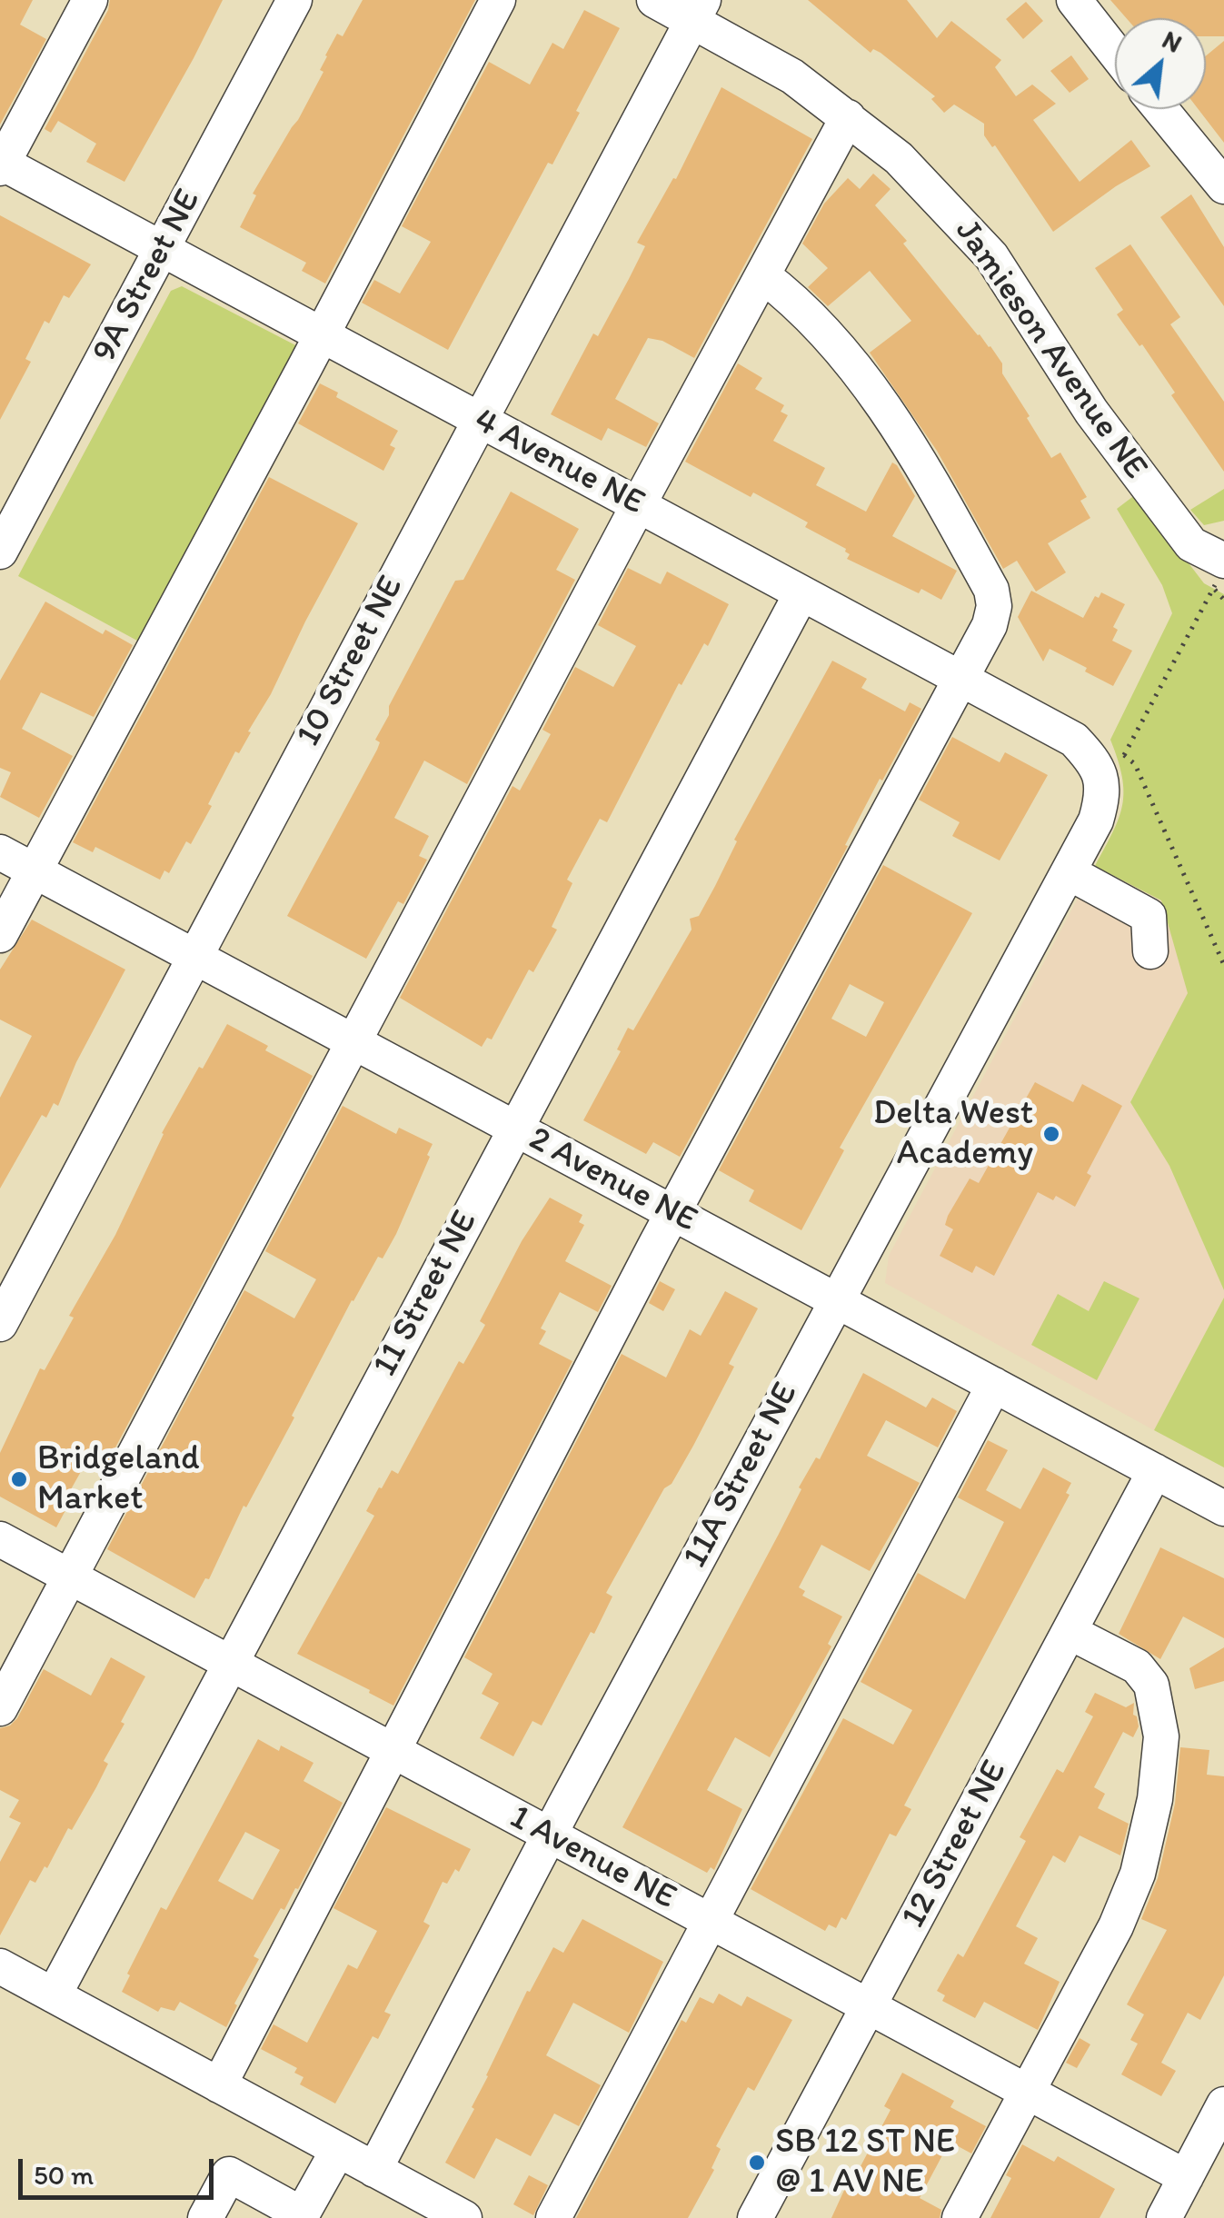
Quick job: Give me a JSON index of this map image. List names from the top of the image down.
{
  "streets": {
    "street": [
      "9A Street NE",
      "Jamieson Avenue NE",
      "4 Avenue NE",
      "10 Street NE",
      "2 Avenue NE",
      "11 Street NE",
      "11A Street NE",
      "12 Street NE",
      "1 Avenue NE"
    ]
  },
  "crossings": [
    ["9A Street NE", "4 Avenue NE"],
    ["Jamieson Avenue NE", "10 Street NE"],
    ["4 Avenue NE", "10 Street NE"],
    ["4 Avenue NE", "11 Street NE"],
    ["4 Avenue NE", "11A Street NE"],
    ["10 Street NE", "2 Avenue NE"],
    ["2 Avenue NE", "11 Street NE"],
    ["2 Avenue NE", "11A Street NE"],
    ["2 Avenue NE", "12 Street NE"],
    ["11 Street NE", "1 Avenue NE"],
    ["11A Street NE", "1 Avenue NE"],
    ["12 Street NE", "1 Avenue NE"]
  ],
  "places": ["Delta West Academy", "Bridgeland Market", "SB 12 ST NE @ 1 AV NE"],
  "scale_bar": "50 m",
  "north": "top right"
}
